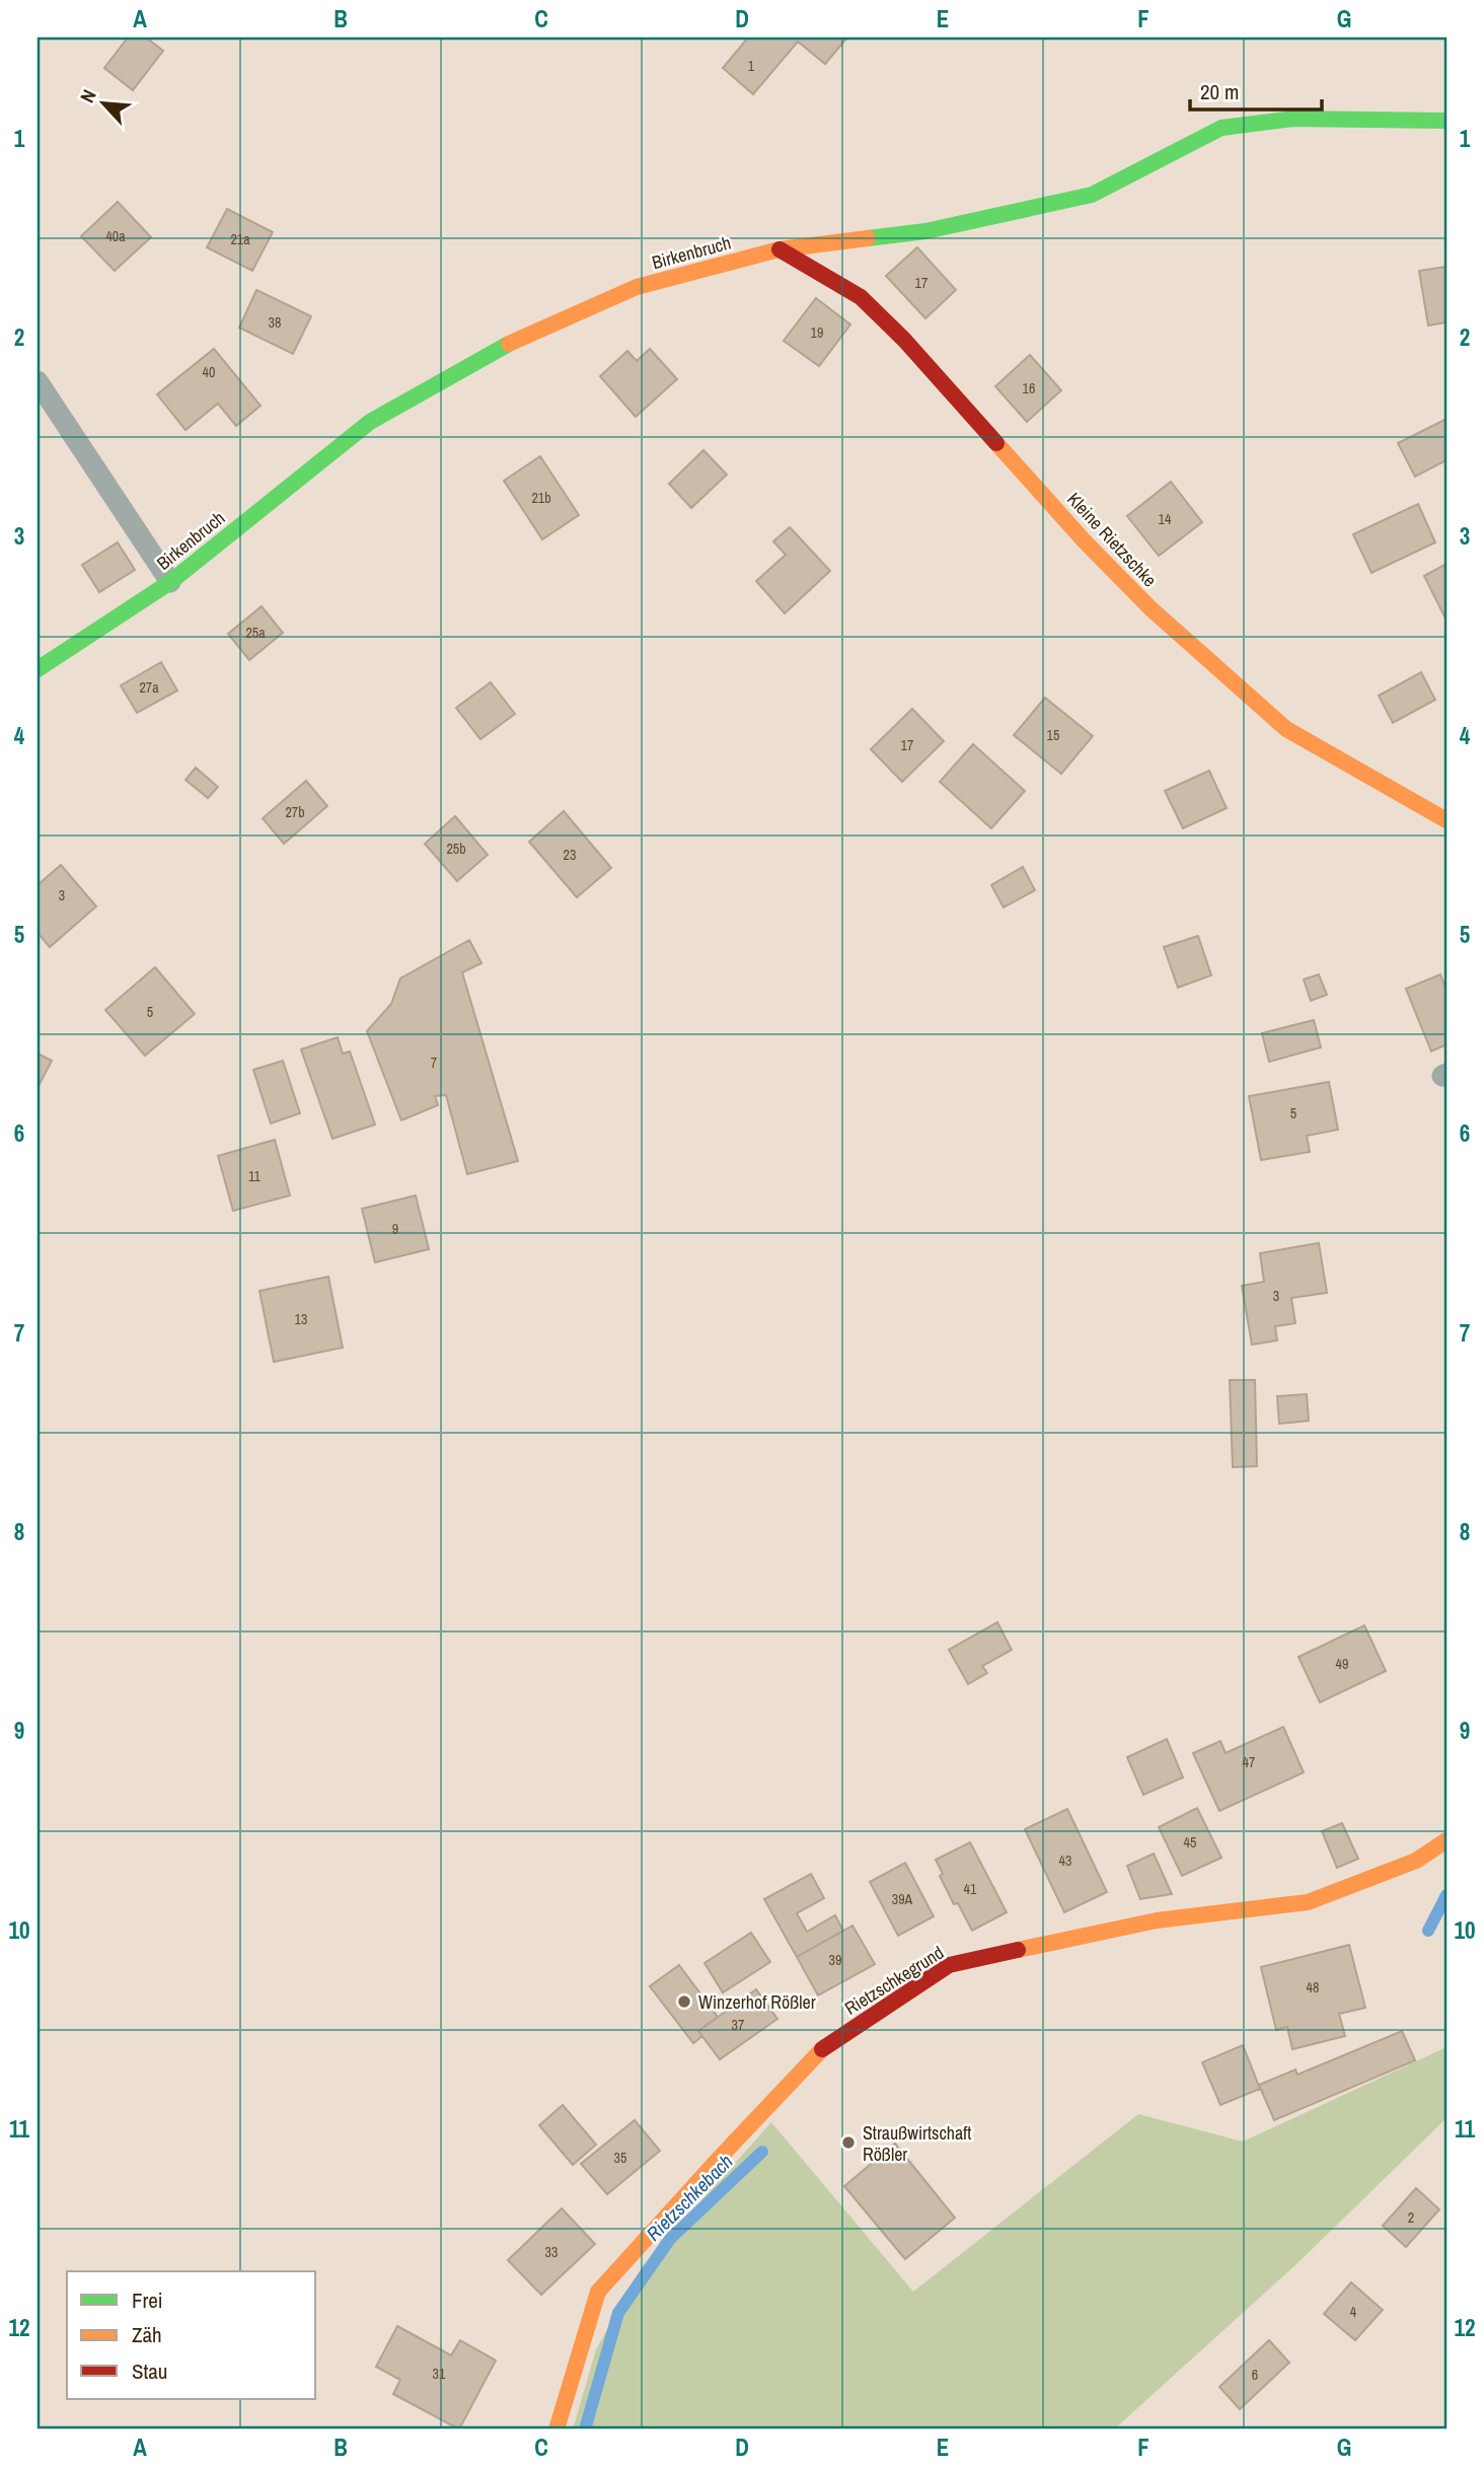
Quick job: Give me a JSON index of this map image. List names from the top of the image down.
{
  "streets": {
    "street": ["Birkenbruch", "Kleine Rietzschke", "Rietzschkegrund"]
  },
  "crossings": [
    ["Birkenbruch", "Kleine Rietzschke"]
  ],
  "water": ["Rietzschkebach"],
  "places": ["Winzerhof Rößler", "Straußwirtschaft Rößler"],
  "house_numbers": [
    "1",
    "40a",
    "21a",
    "17",
    "38",
    "19",
    "40",
    "16",
    "21b",
    "14",
    "25a",
    "27a",
    "15",
    "17",
    "27b",
    "25b",
    "23",
    "3",
    "5",
    "7",
    "5",
    "11",
    "9",
    "3",
    "13",
    "49",
    "47",
    "45",
    "43",
    "41",
    "39A",
    "39",
    "48",
    "37",
    "35",
    "2",
    "33",
    "4",
    "31",
    "6"
  ],
  "legend": ["Frei", "Zäh", "Stau"],
  "scale_bar": "20 m",
  "north": "top left",
  "grid": {
    "columns": [
      "A",
      "B",
      "C",
      "D",
      "E",
      "F",
      "G"
    ],
    "rows": [
      "1",
      "2",
      "3",
      "4",
      "5",
      "6",
      "7",
      "8",
      "9",
      "10",
      "11",
      "12"
    ]
  }
}
